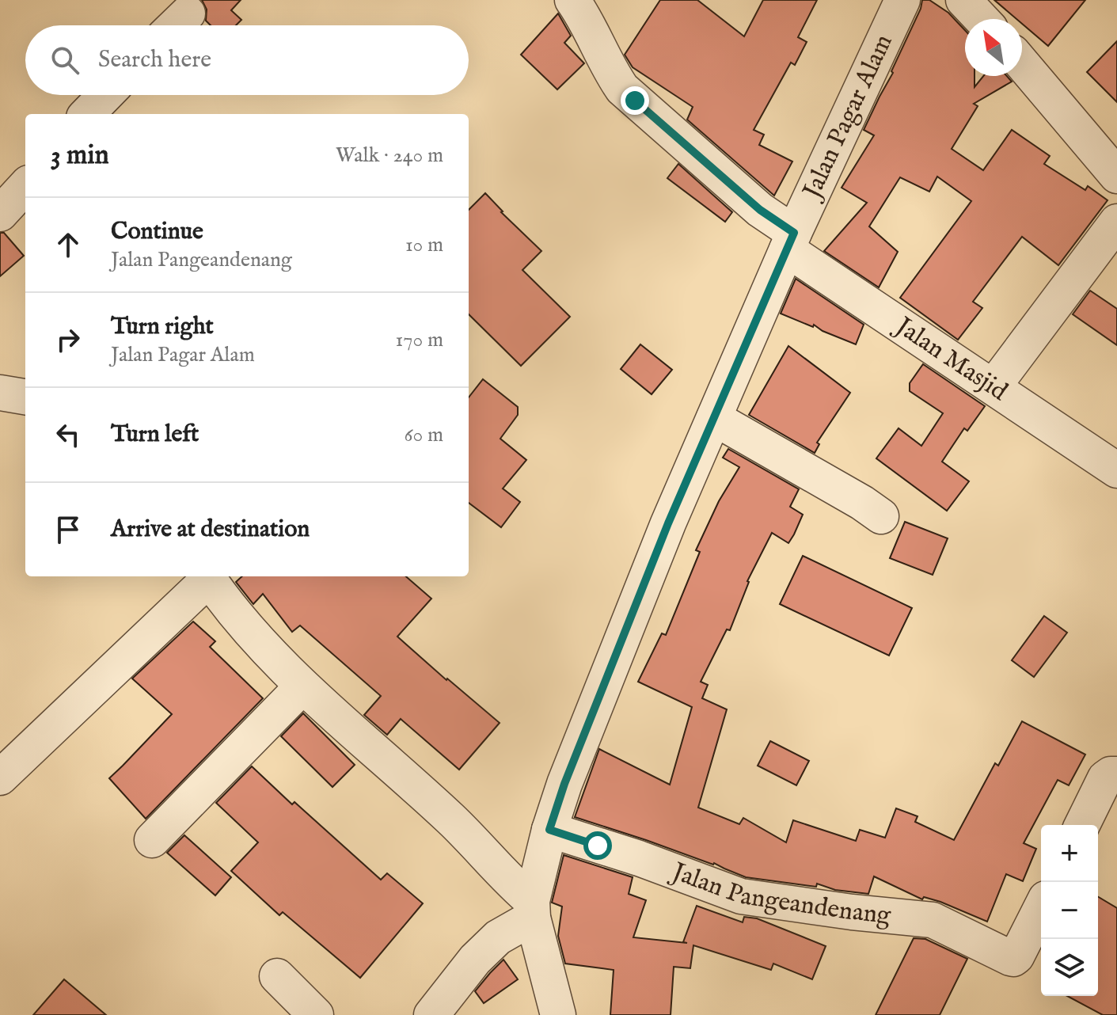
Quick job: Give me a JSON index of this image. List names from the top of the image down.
{
  "streets": {
    "street": ["Jalan Pagar Alam", "Jalan Masjid", "Jalan Pangeandenang"]
  },
  "crossings": [
    ["Jalan Pagar Alam", "Jalan Masjid"],
    ["Jalan Pagar Alam", "Jalan Pangeandenang"]
  ],
  "north": "top left",
  "page": {
    "search": "Search here",
    "heading": ["3 min", "Walk · 240 m"],
    "list": [
      ["Continue", "Jalan Pangeandenang", "10 m"],
      ["Turn right", "Jalan Pagar Alam", "170 m"],
      ["Turn left", "60 m"],
      "Arrive at destination"
    ],
    "map_buttons": ["+", "−"]
  }
}
